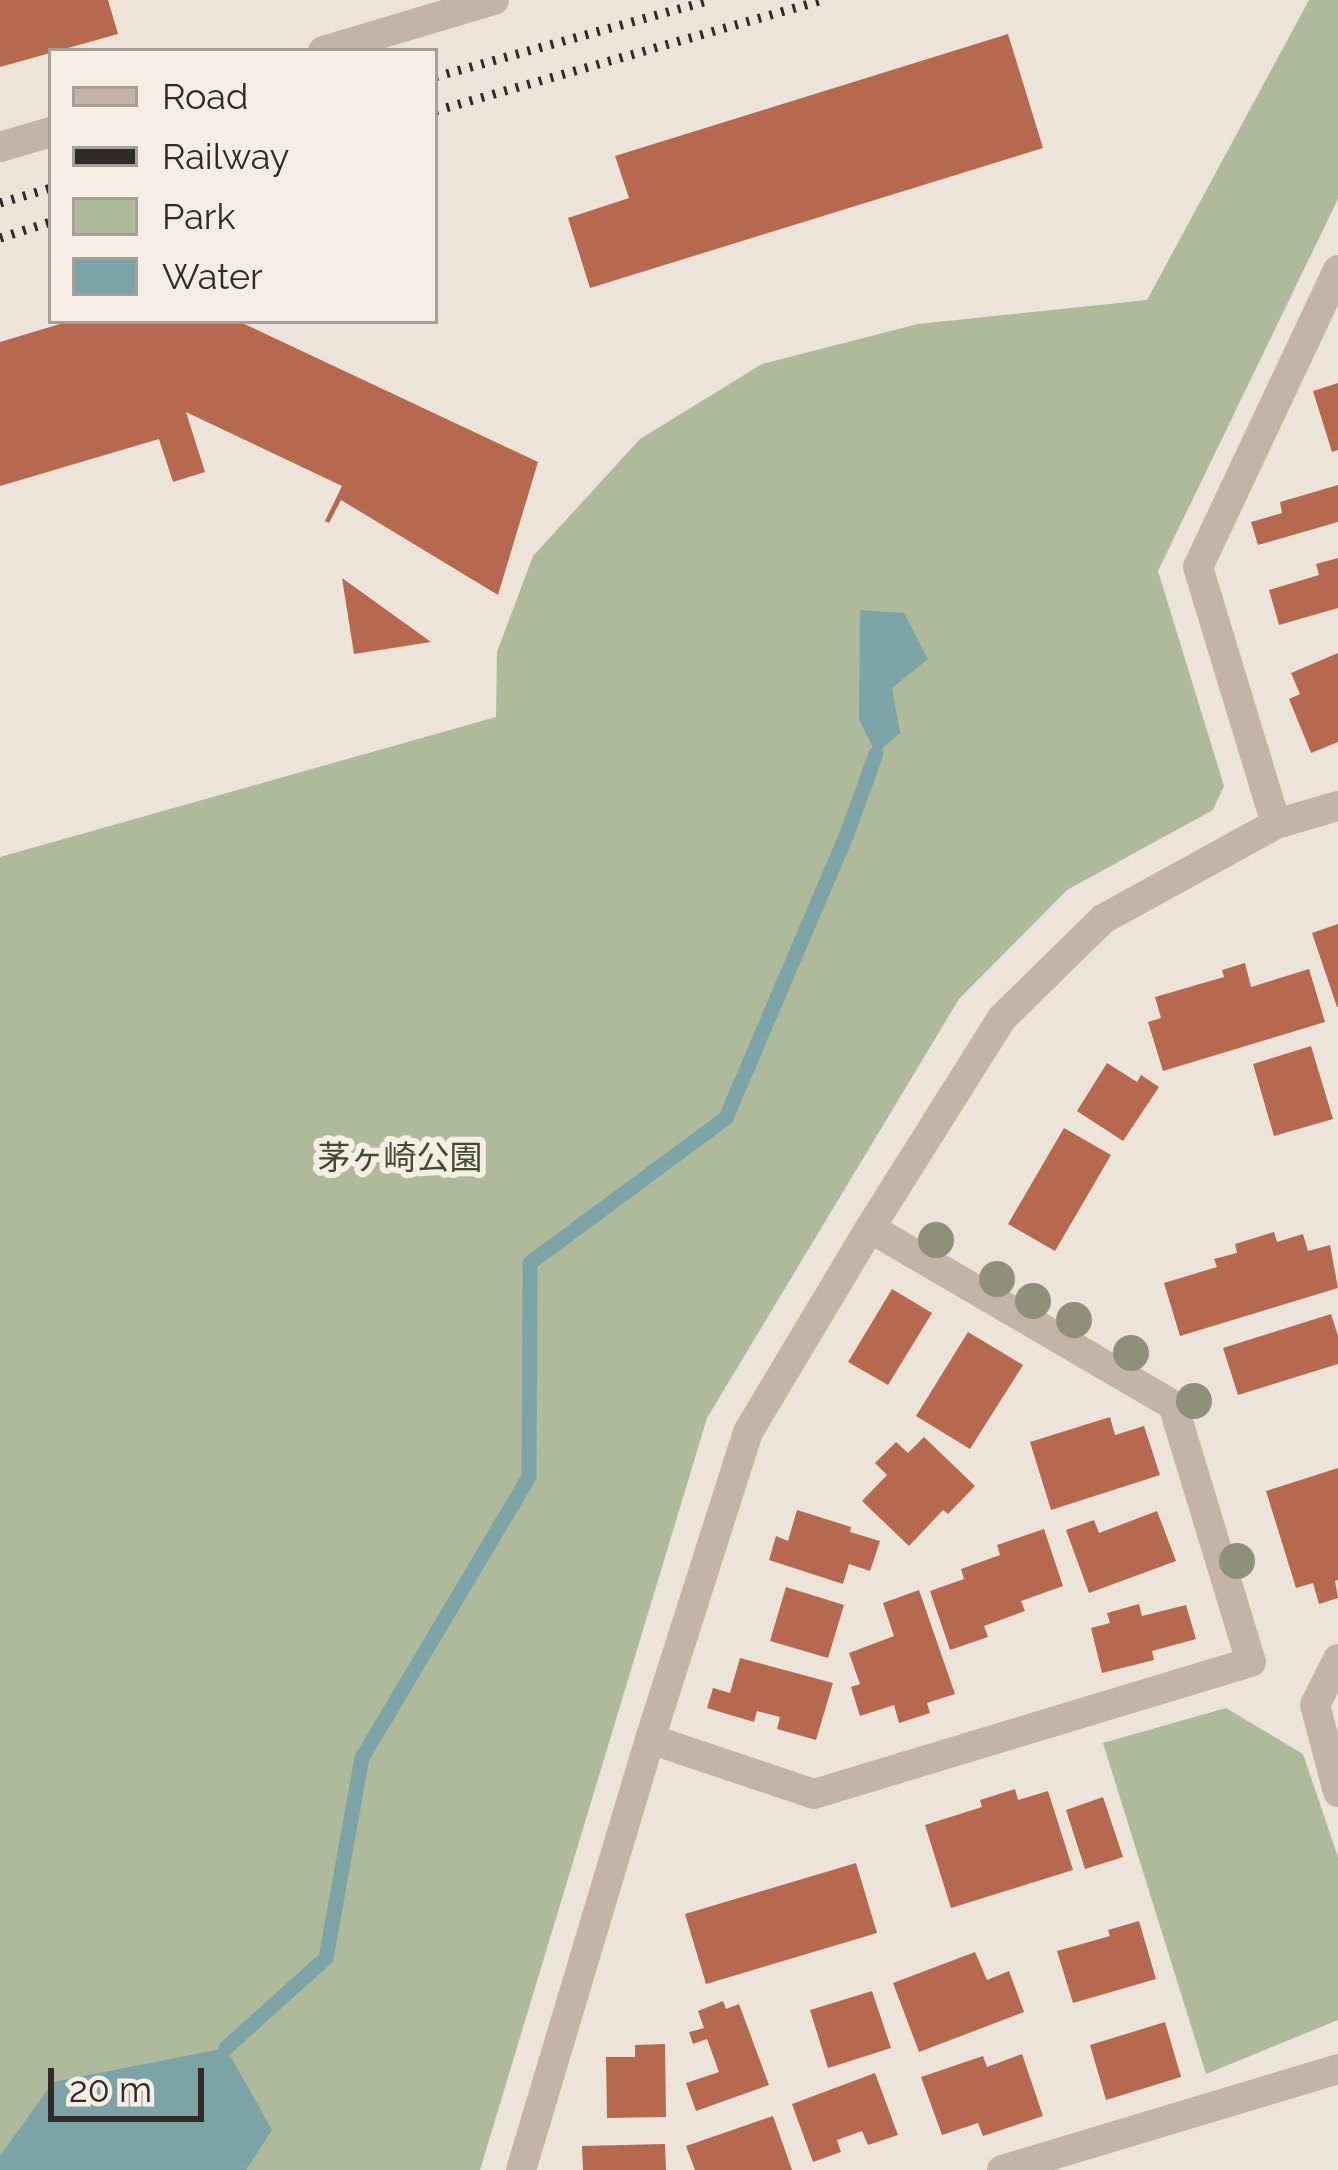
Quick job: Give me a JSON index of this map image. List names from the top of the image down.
{
  "parks": ["茅ヶ崎公園"],
  "legend": [
    "Road",
    "Railway",
    "Park",
    "Water"
  ],
  "scale_bar": "20 m"
}
